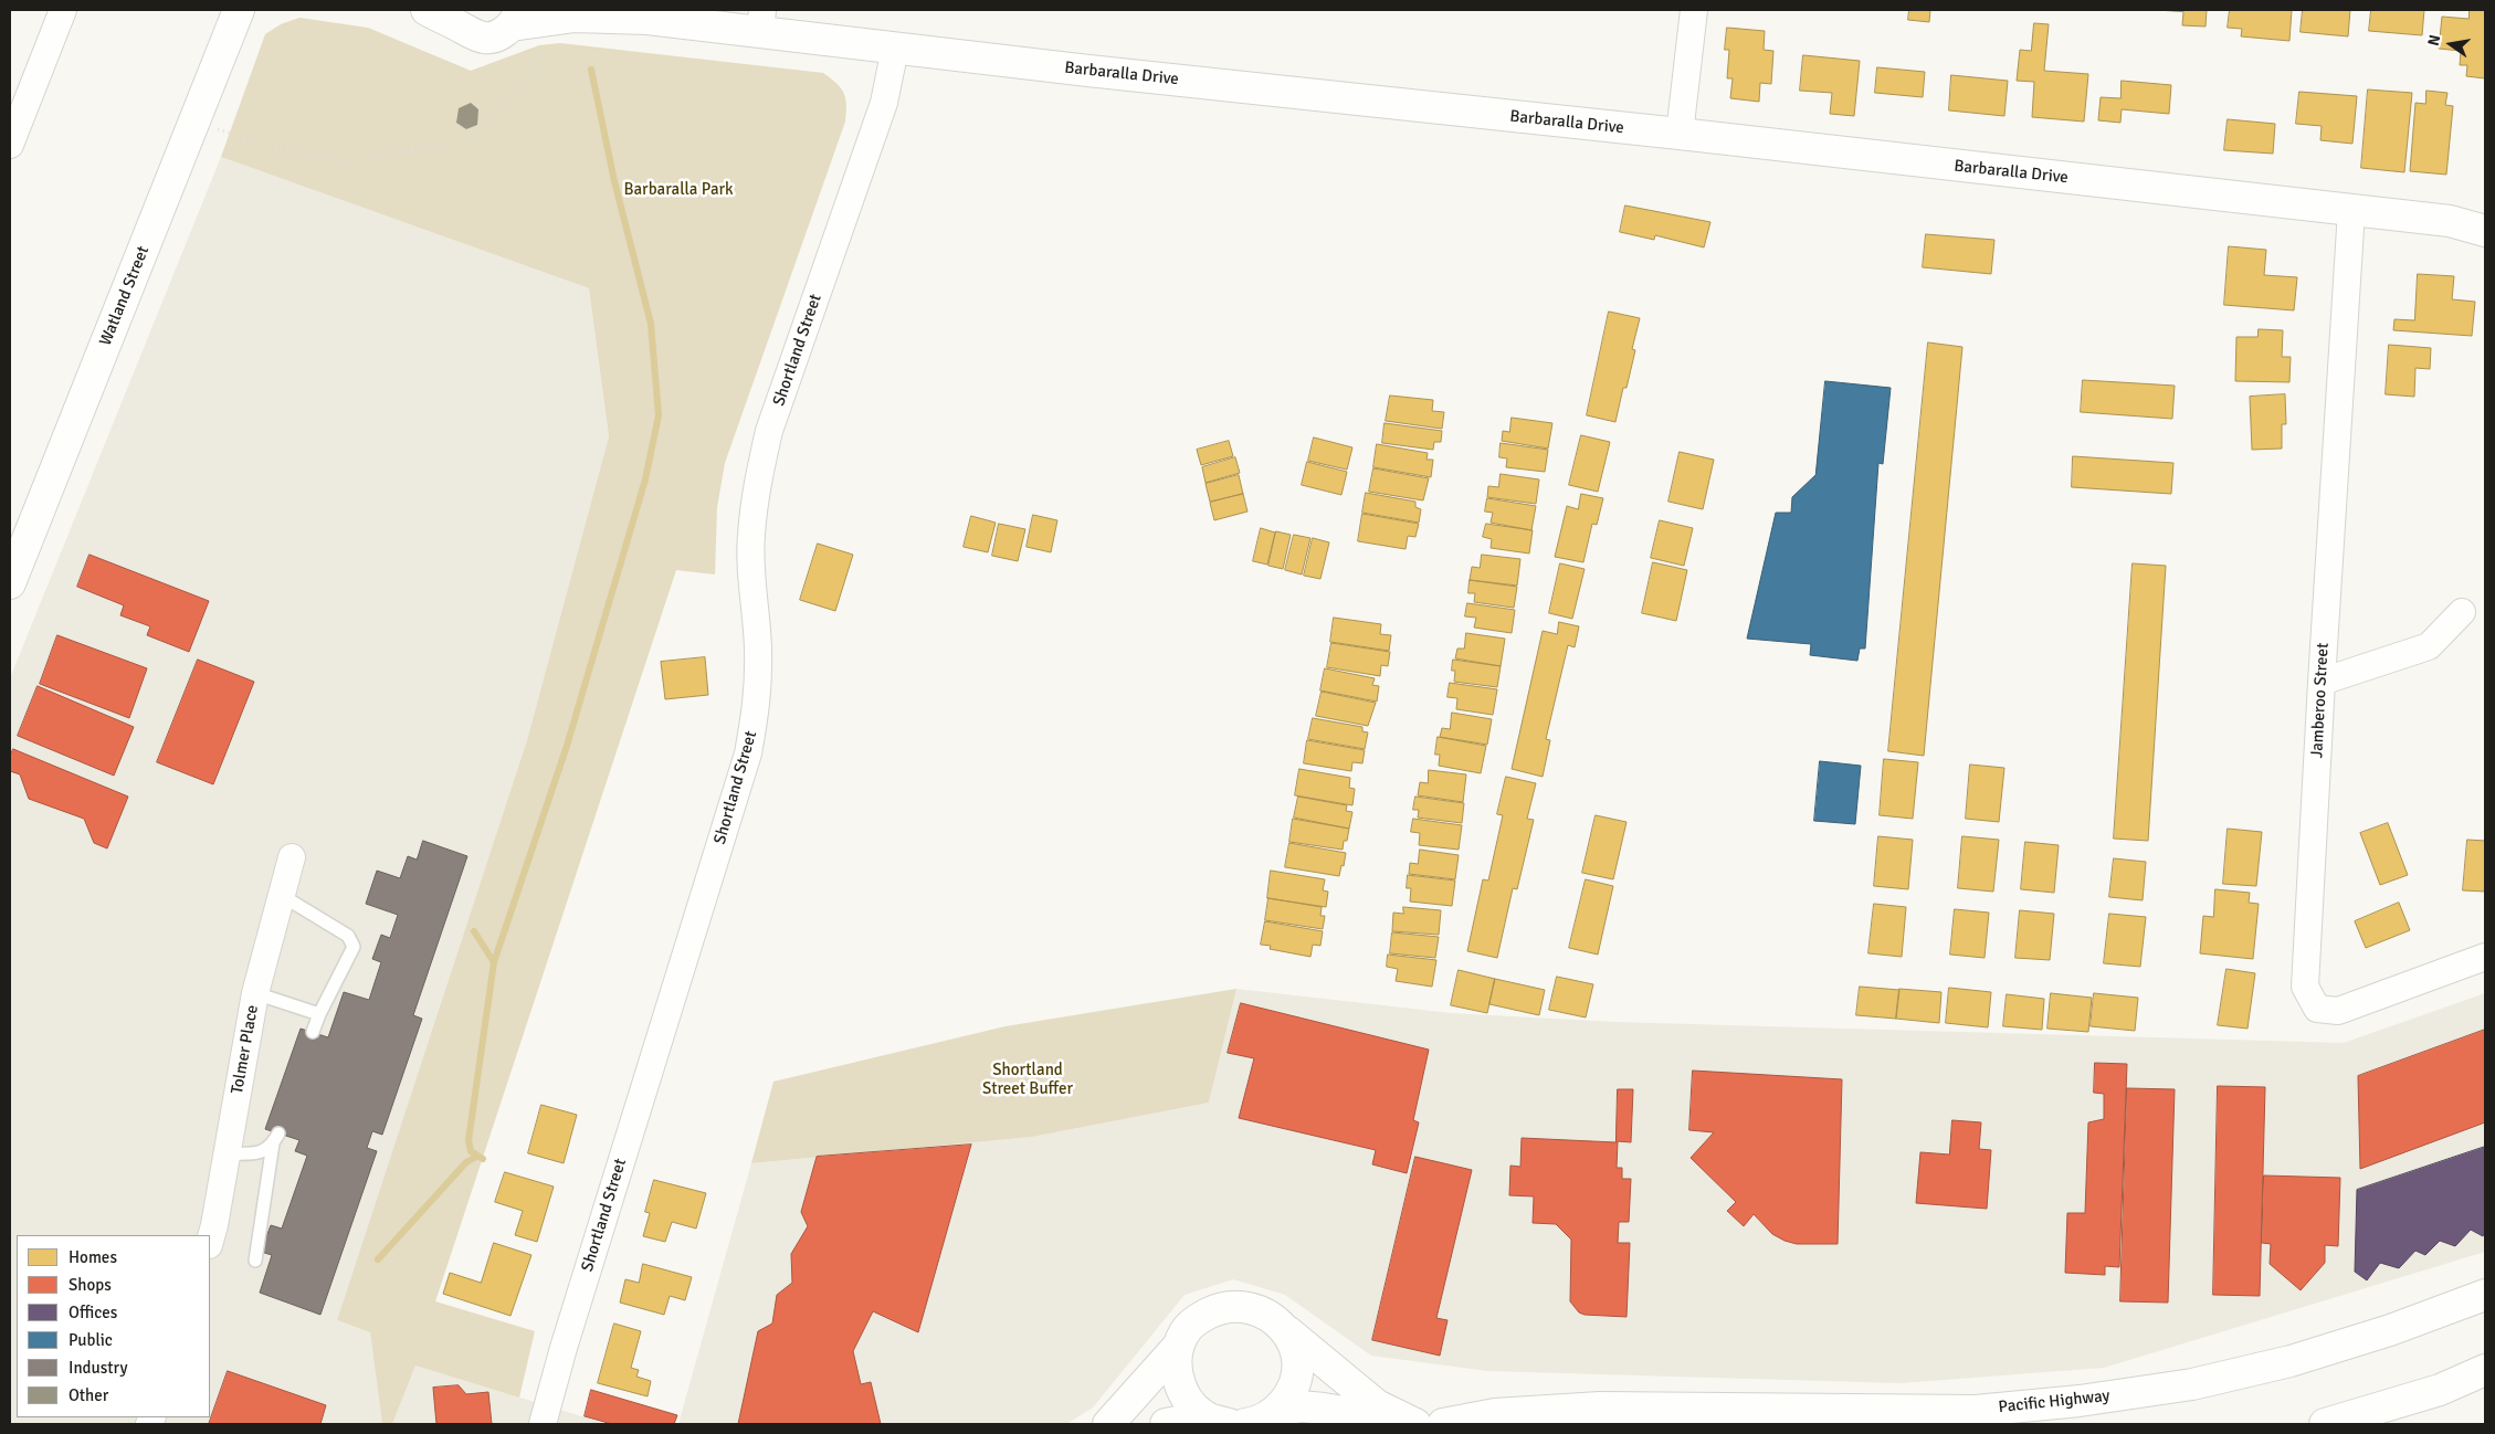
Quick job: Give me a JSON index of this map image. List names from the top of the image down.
{
  "streets": {
    "main road": ["Barbaralla Drive", "Watland Street", "Pacific Highway"],
    "street": ["Shortland Street", "Jamberoo Street", "Tolmer Place"]
  },
  "crossings": [
    ["Barbaralla Drive", "Shortland Street"],
    ["Barbaralla Drive", "Jamberoo Street"]
  ],
  "parks": ["Barbaralla Park", "Shortland Street Buffer"],
  "legend": [
    "Homes",
    "Shops",
    "Offices",
    "Public",
    "Industry",
    "Other"
  ],
  "north": "left"
}
